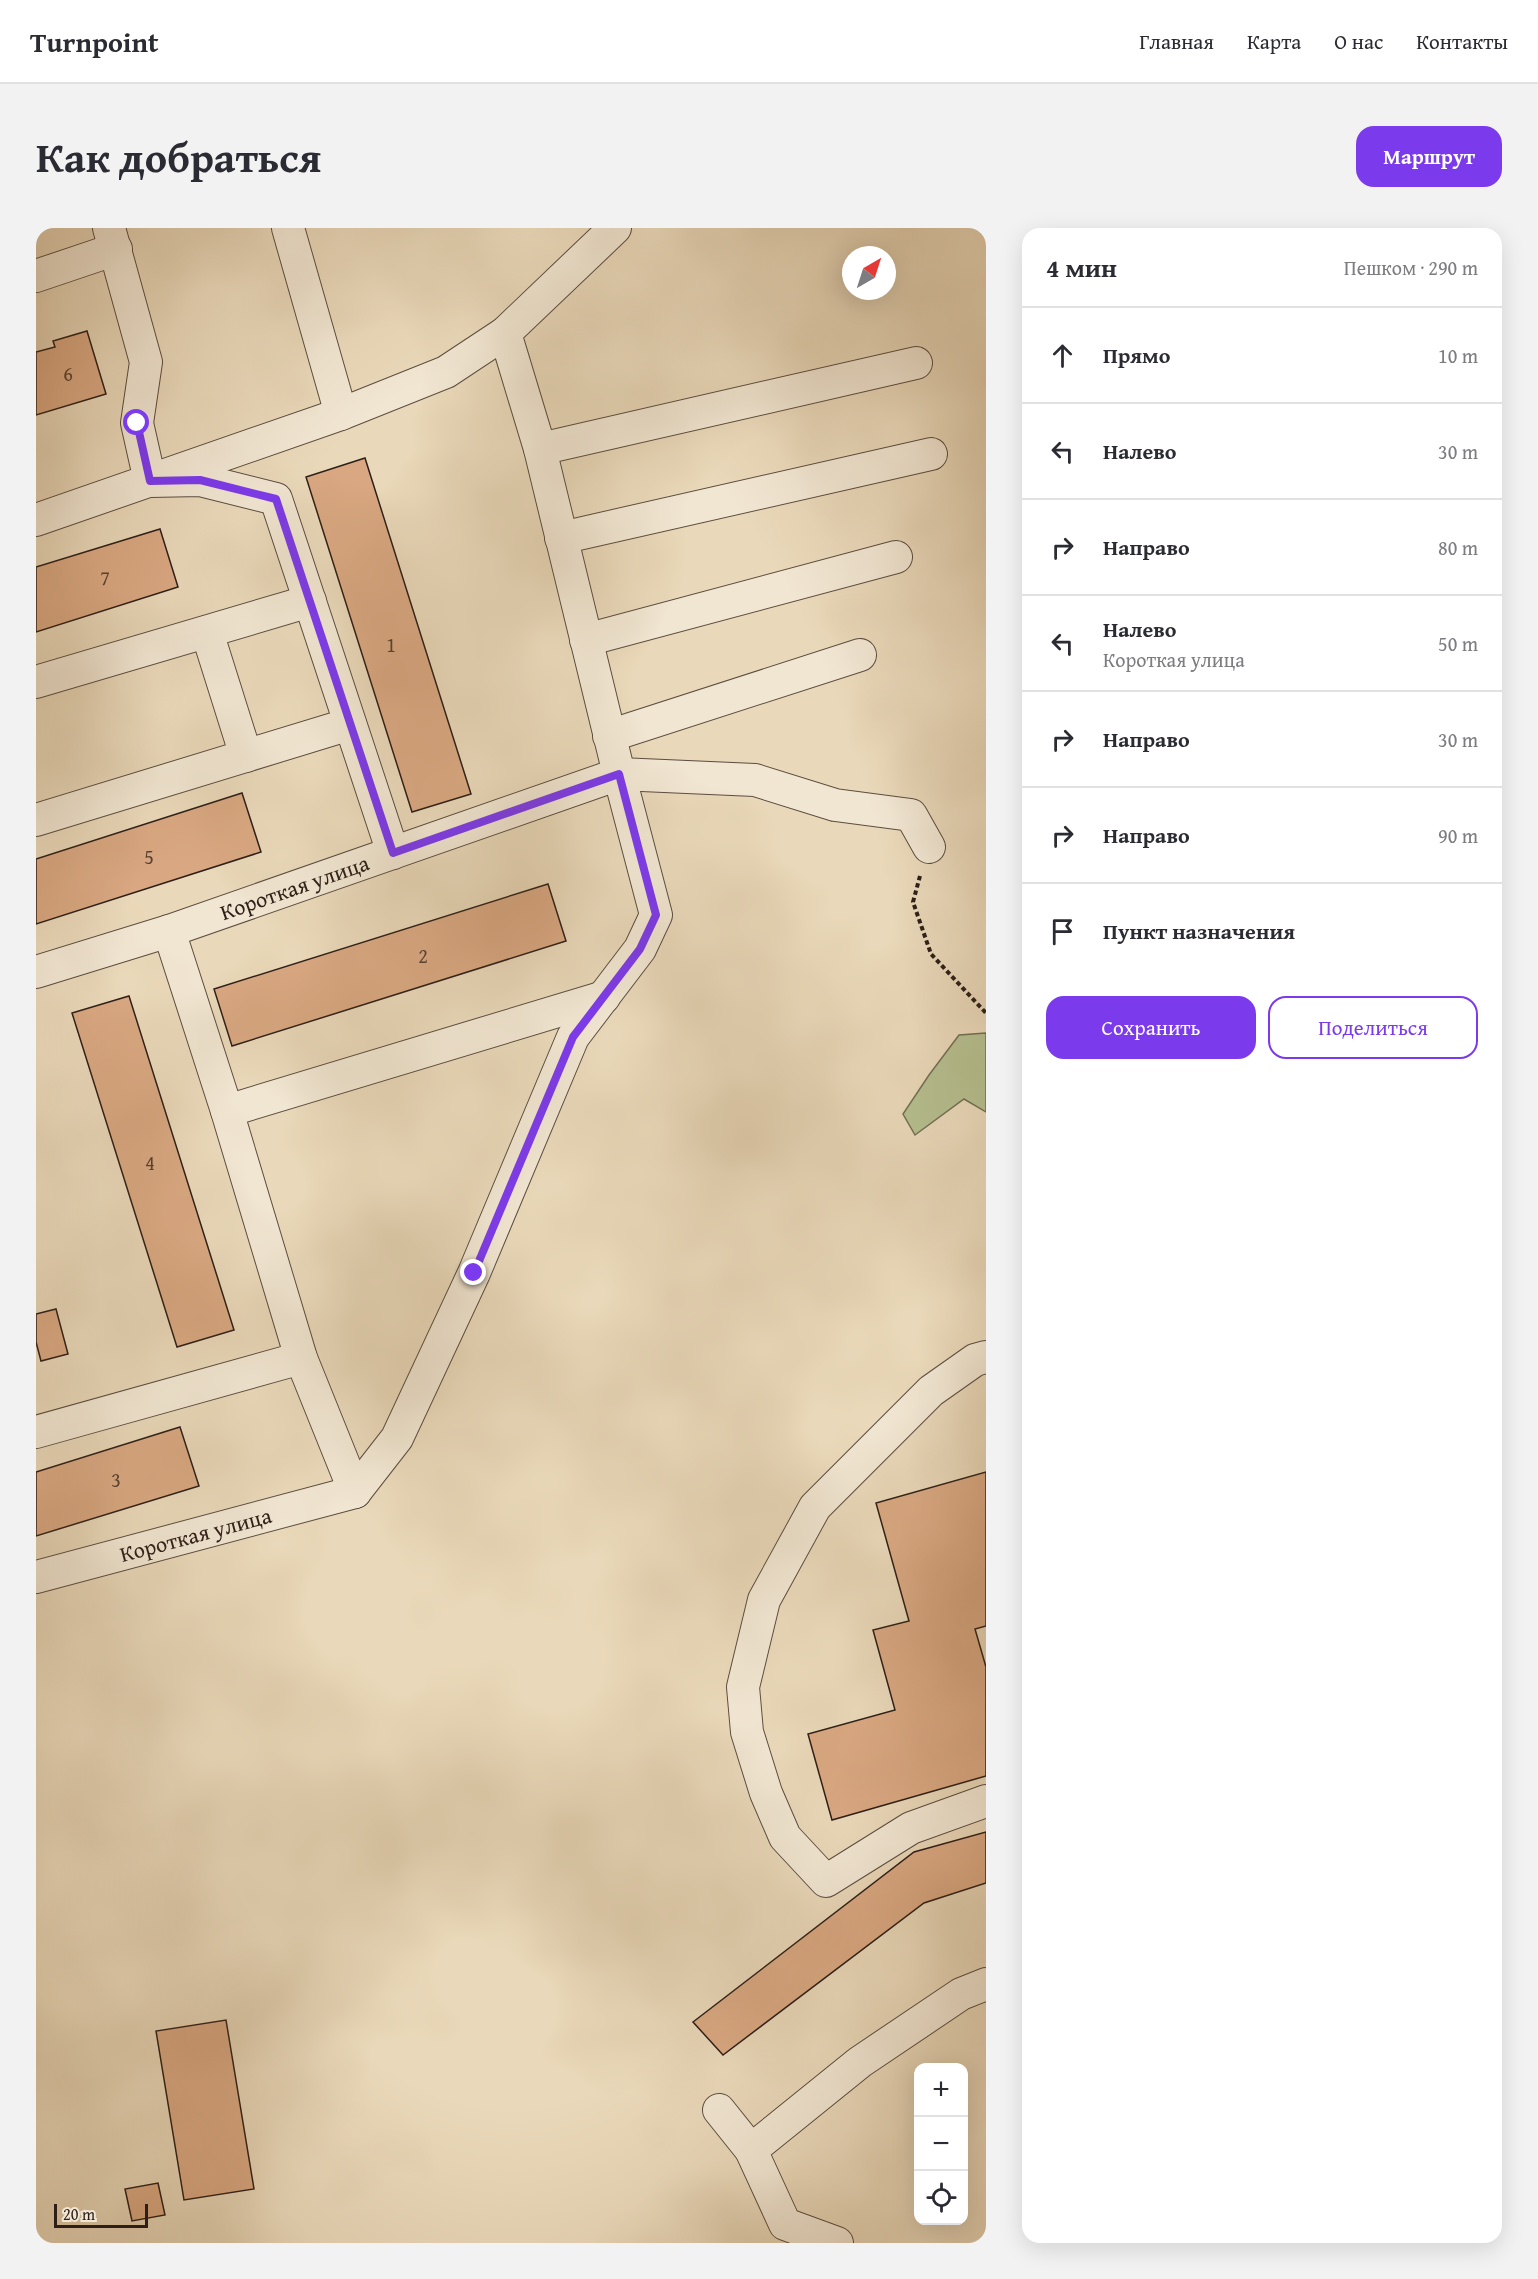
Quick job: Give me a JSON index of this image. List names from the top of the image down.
{
  "streets": {
    "street": ["Короткая улица"]
  },
  "house_numbers": [
    "6",
    "7",
    "1",
    "5",
    "2",
    "4",
    "3"
  ],
  "scale_bar": "20 m",
  "north": "top right",
  "page": {
    "header": "Turnpoint",
    "nav": [
      "Главная",
      "Карта",
      "О нас",
      "Контакты"
    ],
    "title": "Как добраться",
    "buttons": [
      "Маршрут",
      ["Сохранить", "Поделиться"]
    ],
    "heading": ["4 мин", "Пешком · 290 m"],
    "list": [
      ["Прямо", "10 m"],
      ["Налево", "30 m"],
      ["Направо", "80 m"],
      ["Налево", "Короткая улица", "50 m"],
      ["Направо", "30 m"],
      ["Направо", "90 m"],
      "Пункт назначения"
    ],
    "map_buttons": ["+", "−"],
    "scale": "20 m"
  }
}
